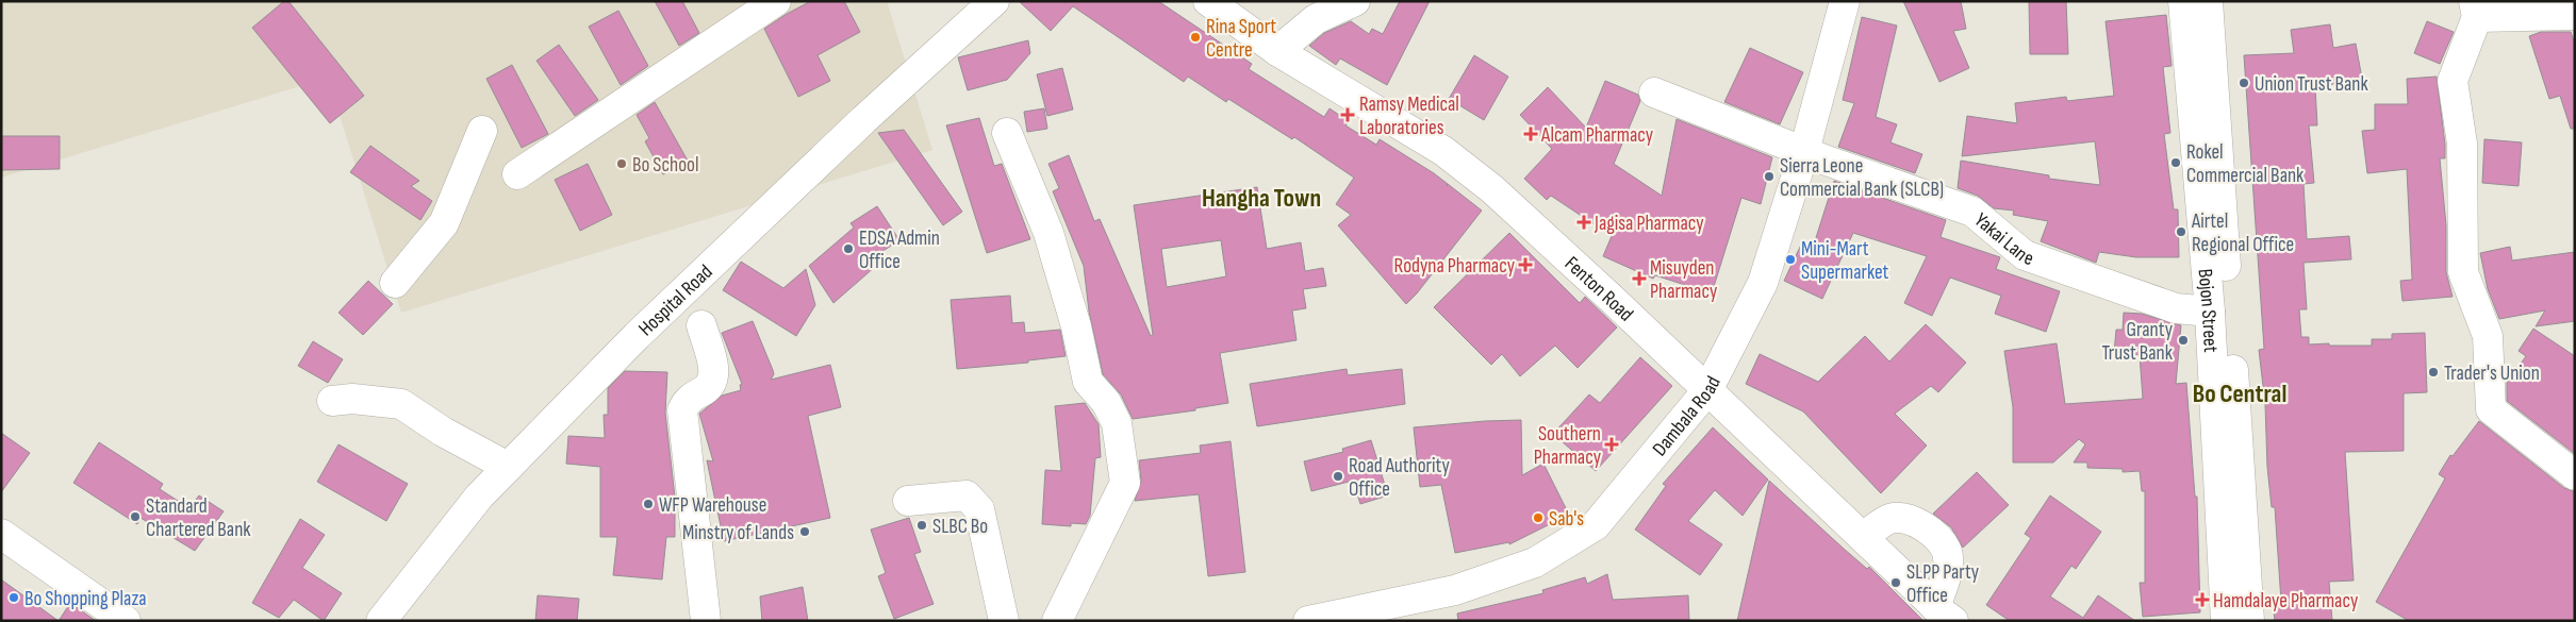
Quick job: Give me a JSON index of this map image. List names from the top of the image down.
{
  "streets": {
    "street": [
      "Yakai Lane",
      "Fenton Road",
      "Hospital Road",
      "Bojon Street",
      "Dambala Road"
    ]
  },
  "crossings": [
    ["Yakai Lane", "Bojon Street"],
    ["Yakai Lane", "Dambala Road"],
    ["Fenton Road", "Dambala Road"]
  ],
  "districts": ["Hangha Town", "Bo Central"],
  "places": {
    "other": [
      "Rina Sport Centre",
      "Union Trust Bank",
      "Rokel Commercial Bank",
      "Bo School",
      "Sierra Leone Commercial Bank (SLCB)",
      "Airtel Regional Office",
      "EDSA Admin Office",
      "Mini-Mart Supermarket",
      "Granty Trust Bank",
      "Trader's Union",
      "Road Authority Office",
      "WFP Warehouse",
      "Standard Chartered Bank",
      "Sab's",
      "SLBC Bo",
      "Minstry of Lands",
      "SLPP Party Office",
      "Bo Shopping Plaza"
    ],
    "health": [
      "Ramsy Medical Laboratories",
      "Alcam Pharmacy",
      "Jagisa Pharmacy",
      "Rodyna Pharmacy",
      "Misuyden Pharmacy",
      "Southern Pharmacy",
      "Hamdalaye Pharmacy"
    ]
  }
}
